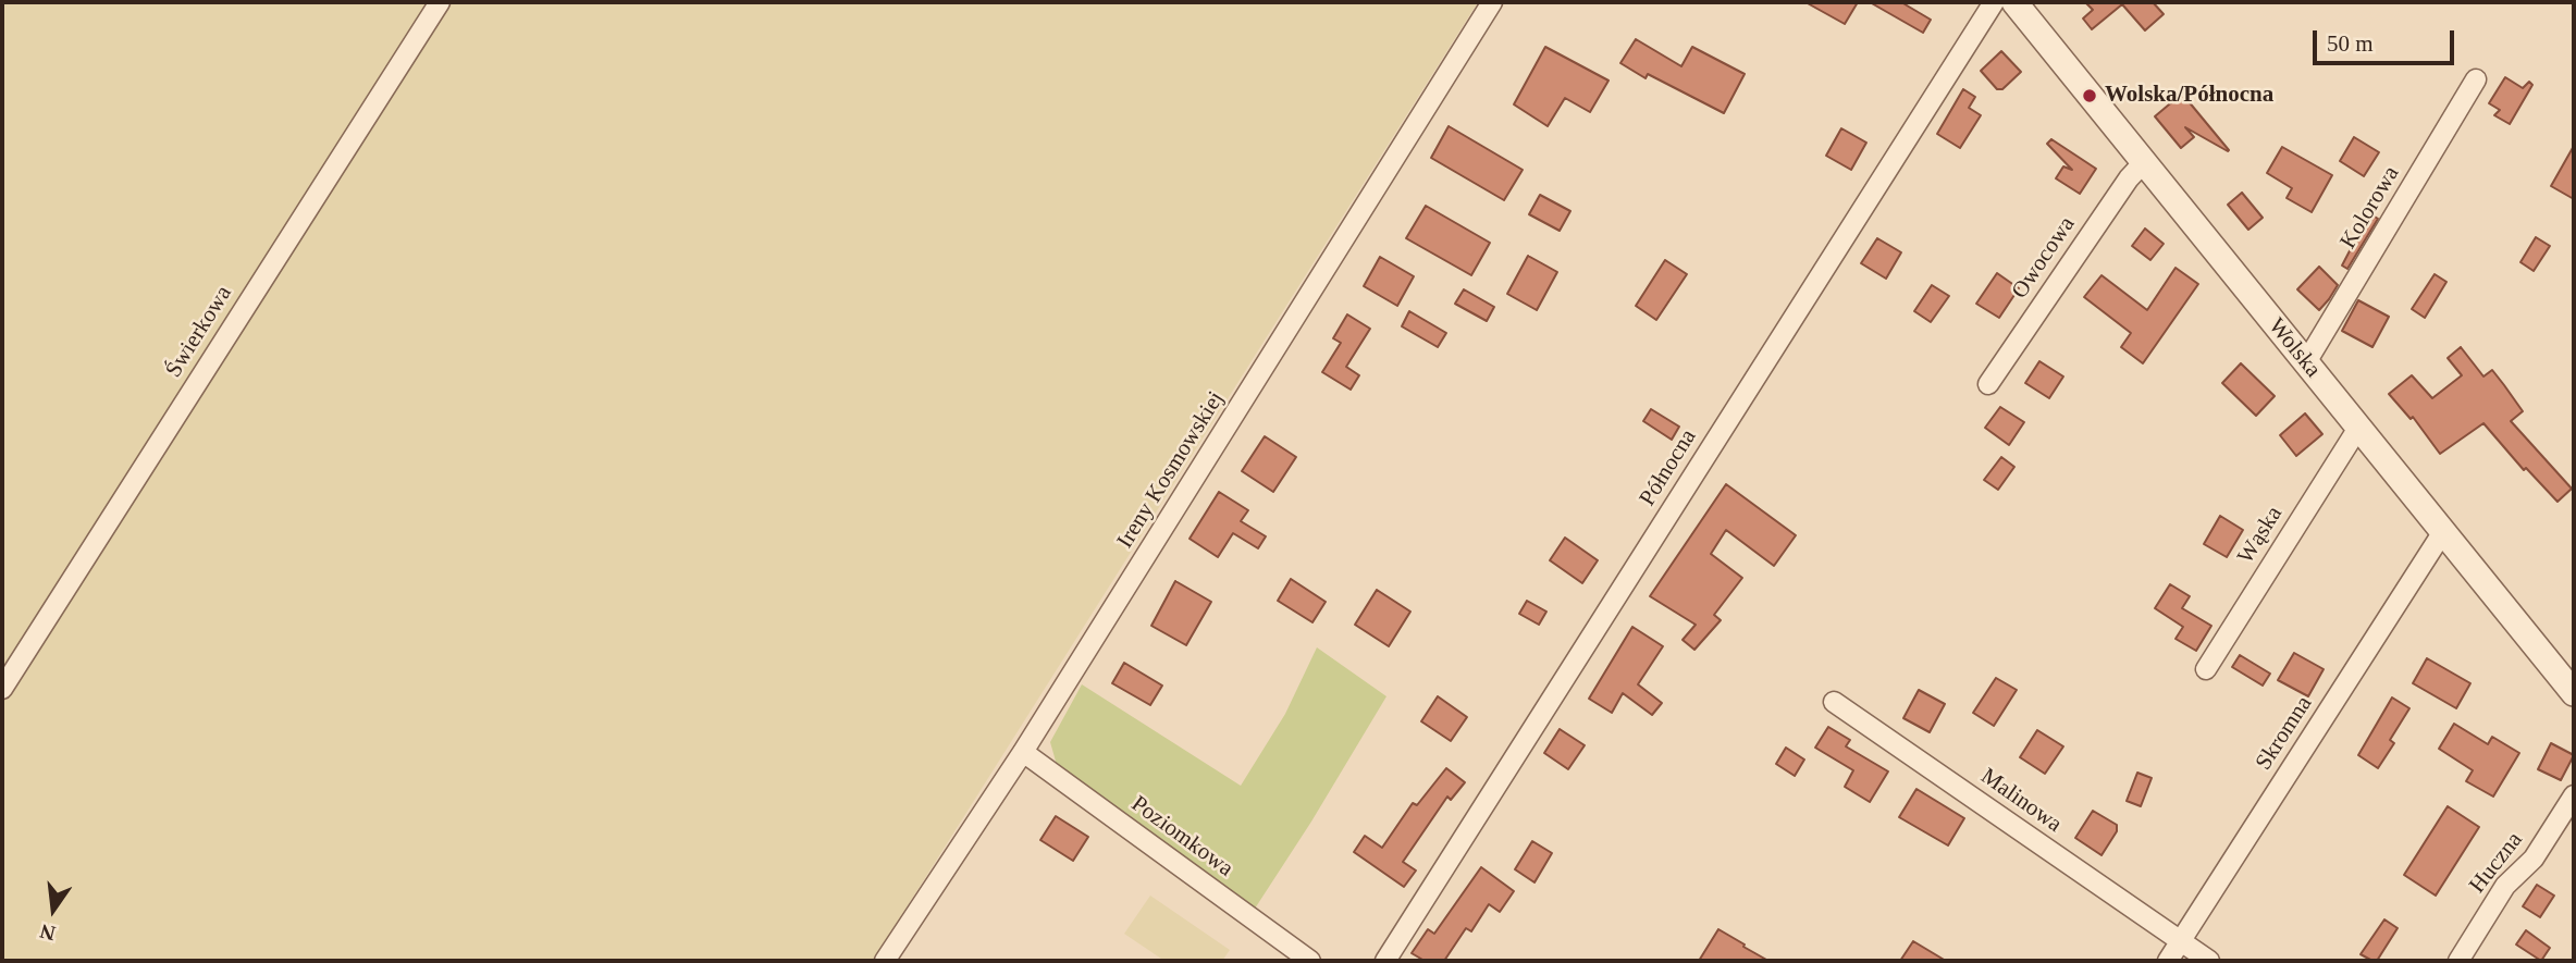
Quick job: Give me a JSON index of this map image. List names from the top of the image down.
{
  "streets": {
    "street": [
      "Kolorowa",
      "Owocowa",
      "Świerkowa",
      "Wolska",
      "Północna",
      "Ireny Kosmowskiej",
      "Wąska",
      "Skromna",
      "Malinowa",
      "Poziomkowa",
      "Huczna"
    ]
  },
  "crossings": [
    ["Kolorowa", "Wolska"],
    ["Owocowa", "Wolska"],
    ["Wolska", "Wąska"],
    ["Wolska", "Skromna"],
    ["Ireny Kosmowskiej", "Poziomkowa"],
    ["Skromna", "Malinowa"]
  ],
  "places": ["Wolska/Północna"],
  "scale_bar": "50 m",
  "north": "bottom"
}
